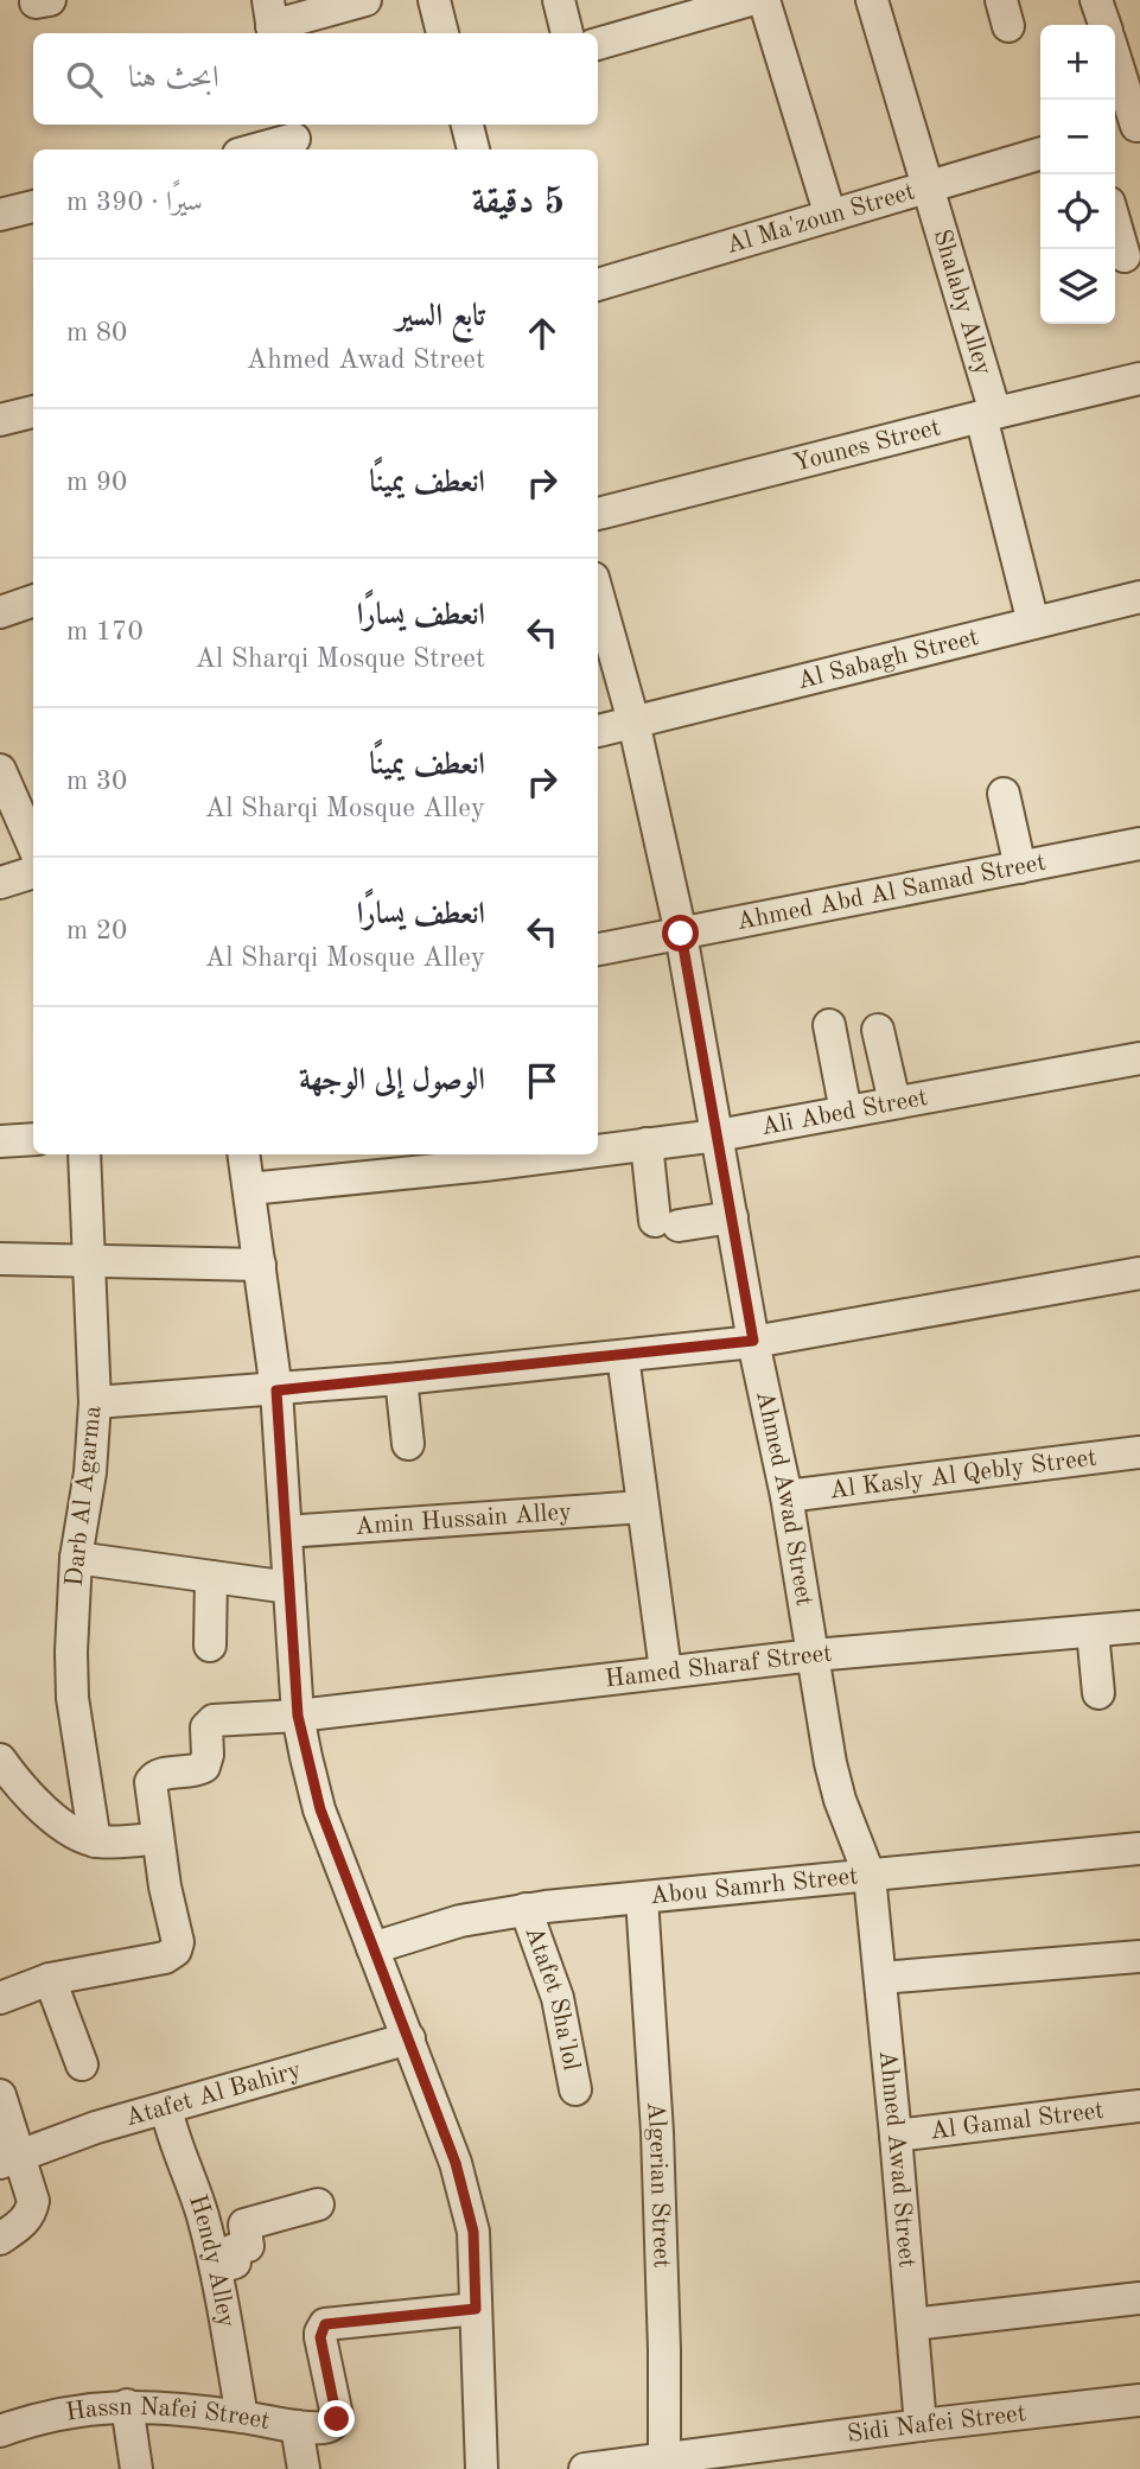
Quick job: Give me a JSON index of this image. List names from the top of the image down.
{
  "streets": {
    "street": [
      "Al Ma'zoun Street",
      "Shalaby Alley",
      "Younes Street",
      "Al Sabagh Street",
      "Ahmed Abd Al Samad Street",
      "Ali Abed Street",
      "Al Kasly Al Qebly Street",
      "Darb Al Agarma",
      "Ahmed Awad Street",
      "Amin Hussain Alley",
      "Hamed Sharaf Street",
      "Abou Samrh Street",
      "Atafet Sha'lol",
      "Atafet Al Bahiry",
      "Al Gamal Street",
      "Algerian Street",
      "Hendy Alley",
      "Hassn Nafei Street",
      "Sidi Nafei Street"
    ]
  },
  "crossings": [
    ["Al Ma'zoun Street", "Shalaby Alley"],
    ["Shalaby Alley", "Younes Street"],
    ["Shalaby Alley", "Al Sabagh Street"],
    ["Al Sabagh Street", "Ahmed Awad Street"],
    ["Ahmed Abd Al Samad Street", "Ahmed Awad Street"],
    ["Ali Abed Street", "Ahmed Awad Street"],
    ["Al Kasly Al Qebly Street", "Ahmed Awad Street"],
    ["Ahmed Awad Street", "Hamed Sharaf Street"],
    ["Ahmed Awad Street", "Abou Samrh Street"],
    ["Ahmed Awad Street", "Al Gamal Street"],
    ["Ahmed Awad Street", "Sidi Nafei Street"],
    ["Abou Samrh Street", "Atafet Sha'lol"],
    ["Abou Samrh Street", "Algerian Street"],
    ["Atafet Al Bahiry", "Hendy Alley"],
    ["Algerian Street", "Sidi Nafei Street"],
    ["Hendy Alley", "Hassn Nafei Street"]
  ],
  "page": {
    "map_buttons": ["+", "−"],
    "search": "ابحث هنا",
    "heading": ["5 دقيقة", "سيرًا · 390 m"],
    "list": [
      ["تابع السير", "Ahmed Awad Street", "80 m"],
      ["انعطف يمينًا", "90 m"],
      ["انعطف يسارًا", "Al Sharqi Mosque Street", "170 m"],
      ["انعطف يمينًا", "Al Sharqi Mosque Alley", "30 m"],
      ["انعطف يسارًا", "Al Sharqi Mosque Alley", "20 m"],
      "الوصول إلى الوجهة"
    ]
  }
}
